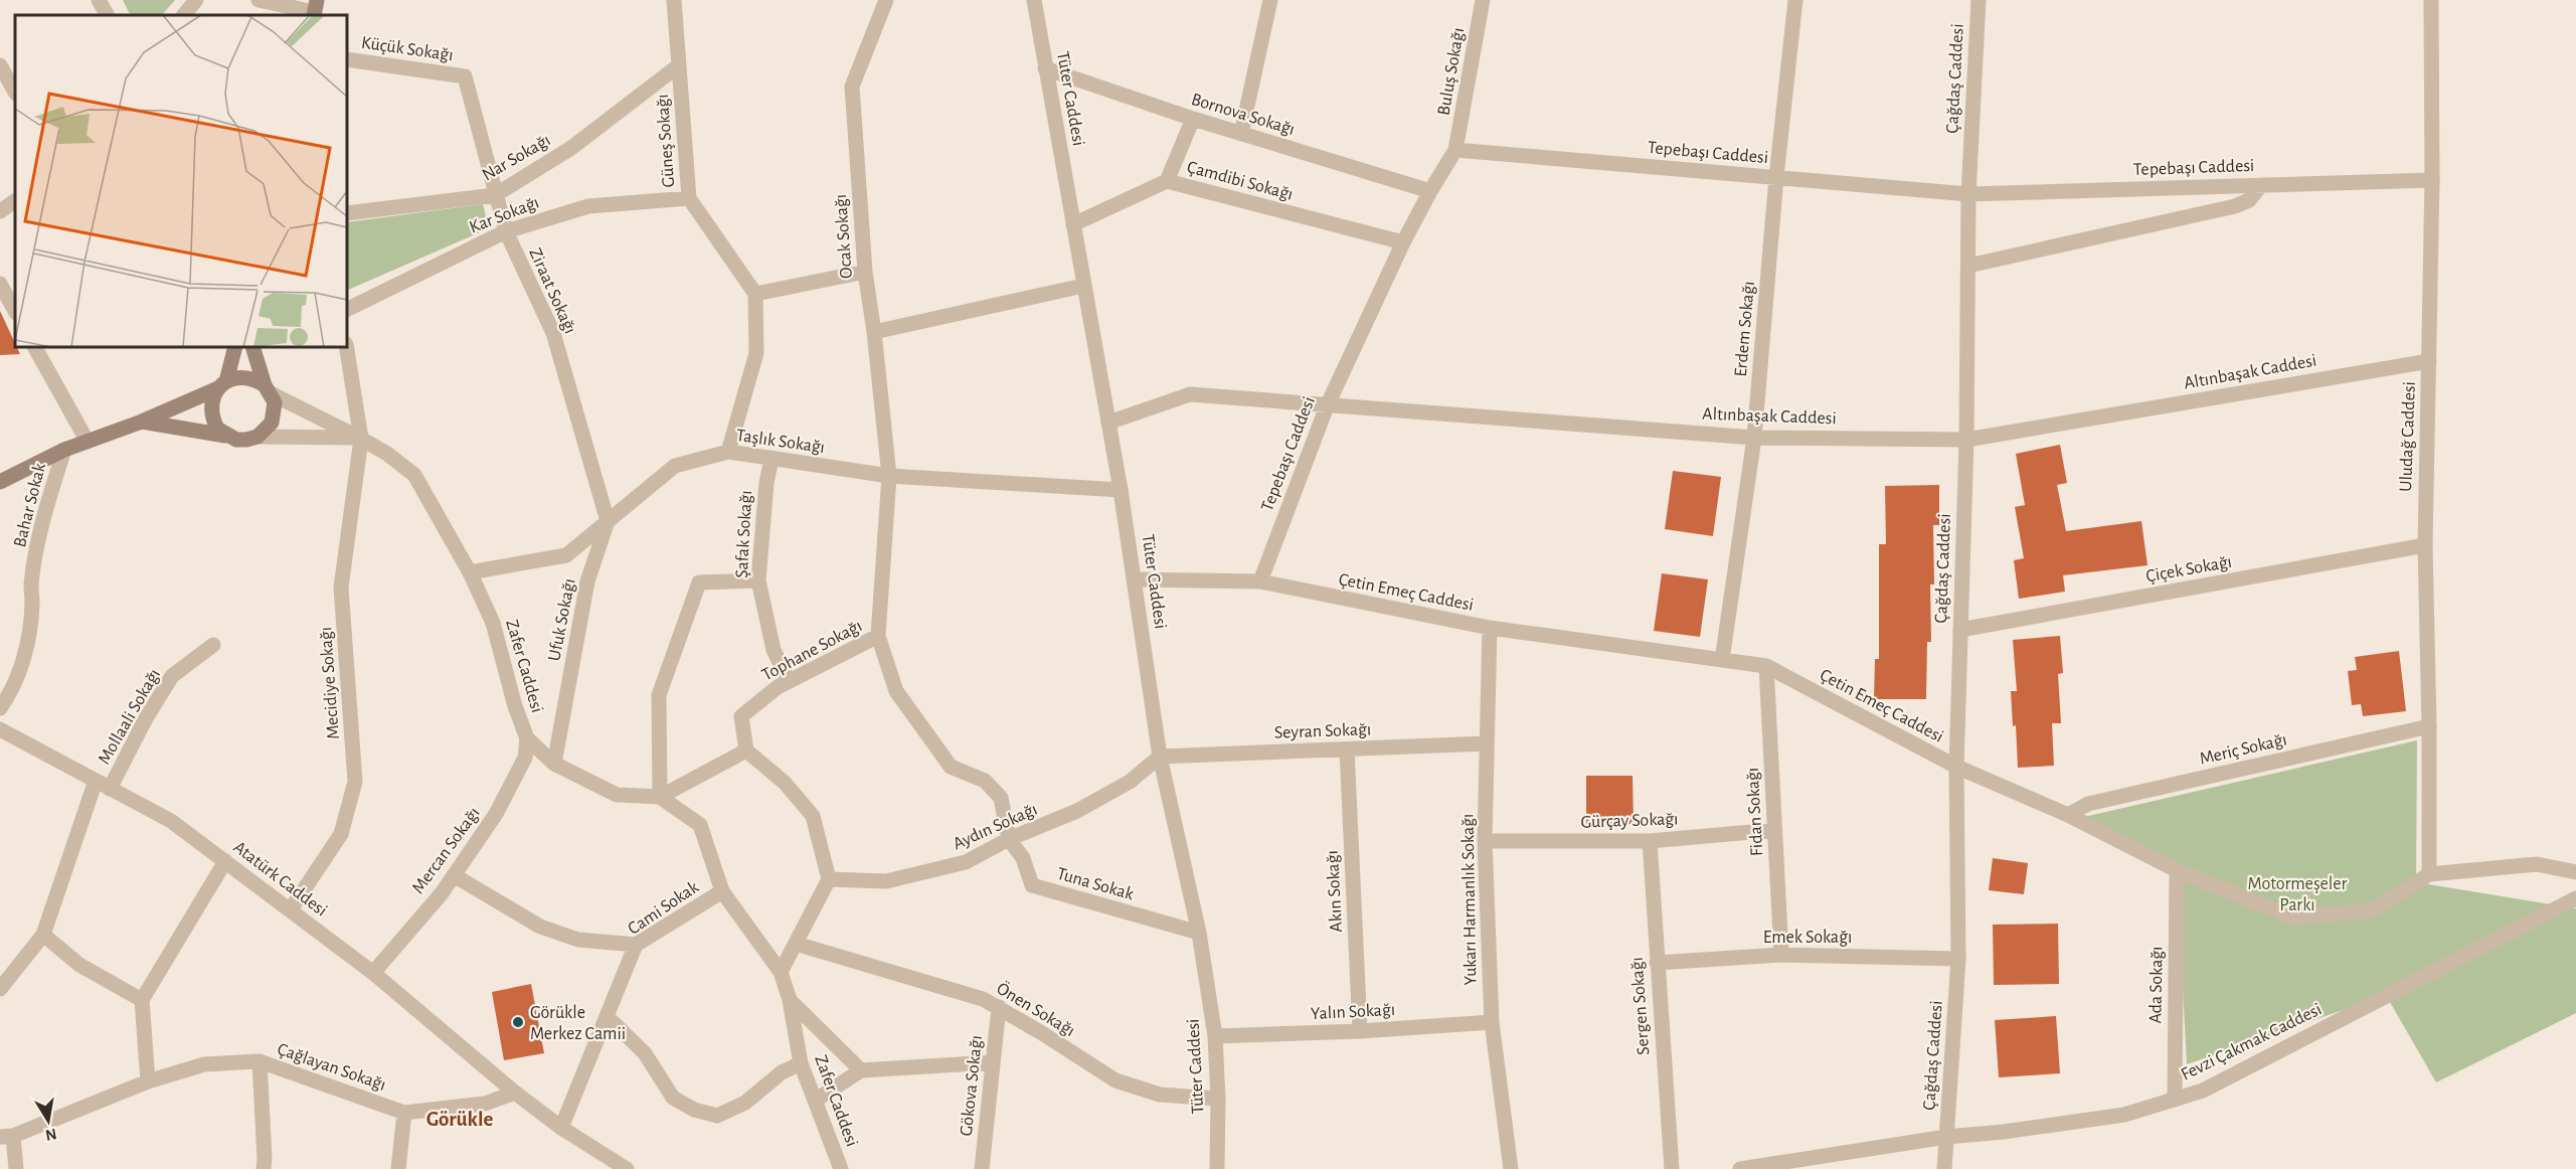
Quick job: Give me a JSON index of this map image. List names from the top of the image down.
{
  "streets": {
    "street": [
      "Küçük Sokağı",
      "Buluş Sokağı",
      "Çağdaş Caddesi",
      "Tüter Caddesi",
      "Bornova Sokağı",
      "Güneş Sokağı",
      "Tepebaşı Caddesi",
      "Nar Sokağı",
      "Çamdibi Sokağı",
      "Kar Sokağı",
      "Ocak Sokağı",
      "Ziraat Sokağı",
      "Erdem Sokağı",
      "Altınbaşak Caddesi",
      "Uludağ Caddesi",
      "Taşlık Sokağı",
      "Bahar Sokak",
      "Şafak Sokağı",
      "Çiçek Sokağı",
      "Çetin Emeç Caddesi",
      "Ufuk Sokağı",
      "Tophane Sokağı",
      "Zafer Caddesi",
      "Mecidiye Sokağı",
      "Mollaali Sokağı",
      "Seyran Sokağı",
      "Meriç Sokağı",
      "Fidan Sokağı",
      "Gürçay Sokağı",
      "Aydın Sokağı",
      "Mercan Sokağı",
      "Atatürk Caddesi",
      "Tuna Sokak",
      "Akın Sokağı",
      "Yukarı Harmanlık Sokağı",
      "Cami Sokak",
      "Emek Sokağı",
      "Ada Sokağı",
      "Sergen Sokağı",
      "Önen Sokağı",
      "Yalın Sokağı",
      "Fevzi Çakmak Caddesi",
      "Çağlayan Sokağı",
      "Gökova Sokağı"
    ]
  },
  "crossings": [
    ["Küçük Sokağı", "Ziraat Sokağı"],
    ["Buluş Sokağı", "Tepebaşı Caddesi"],
    ["Çağdaş Caddesi", "Tepebaşı Caddesi"],
    ["Çağdaş Caddesi", "Altınbaşak Caddesi"],
    ["Çağdaş Caddesi", "Çiçek Sokağı"],
    ["Çağdaş Caddesi", "Çetin Emeç Caddesi"],
    ["Çağdaş Caddesi", "Emek Sokağı"],
    ["Çağdaş Caddesi", "Fevzi Çakmak Caddesi"],
    ["Tüter Caddesi", "Bornova Sokağı"],
    ["Tüter Caddesi", "Çamdibi Sokağı"],
    ["Tüter Caddesi", "Altınbaşak Caddesi"],
    ["Tüter Caddesi", "Taşlık Sokağı"],
    ["Tüter Caddesi", "Çetin Emeç Caddesi"],
    ["Tüter Caddesi", "Seyran Sokağı"],
    ["Tüter Caddesi", "Aydın Sokağı"],
    ["Tüter Caddesi", "Tuna Sokak"],
    ["Tüter Caddesi", "Önen Sokağı"],
    ["Tüter Caddesi", "Yalın Sokağı"],
    ["Bornova Sokağı", "Tepebaşı Caddesi"],
    ["Güneş Sokağı", "Nar Sokağı"],
    ["Güneş Sokağı", "Kar Sokağı"],
    ["Tepebaşı Caddesi", "Çamdibi Sokağı"],
    ["Tepebaşı Caddesi", "Erdem Sokağı"],
    ["Tepebaşı Caddesi", "Altınbaşak Caddesi"],
    ["Tepebaşı Caddesi", "Uludağ Caddesi"],
    ["Tepebaşı Caddesi", "Çetin Emeç Caddesi"],
    ["Nar Sokağı", "Ziraat Sokağı"],
    ["Kar Sokağı", "Ziraat Sokağı"],
    ["Ocak Sokağı", "Taşlık Sokağı"],
    ["Ocak Sokağı", "Tophane Sokağı"],
    ["Ziraat Sokağı", "Taşlık Sokağı"],
    ["Ziraat Sokağı", "Ufuk Sokağı"],
    ["Erdem Sokağı", "Altınbaşak Caddesi"],
    ["Erdem Sokağı", "Çetin Emeç Caddesi"],
    ["Altınbaşak Caddesi", "Uludağ Caddesi"],
    ["Uludağ Caddesi", "Çiçek Sokağı"],
    ["Uludağ Caddesi", "Çetin Emeç Caddesi"],
    ["Uludağ Caddesi", "Meriç Sokağı"],
    ["Taşlık Sokağı", "Şafak Sokağı"],
    ["Taşlık Sokağı", "Ufuk Sokağı"],
    ["Taşlık Sokağı", "Tophane Sokağı"],
    ["Taşlık Sokağı", "Zafer Caddesi"],
    ["Şafak Sokağı", "Tophane Sokağı"],
    ["Çetin Emeç Caddesi", "Meriç Sokağı"],
    ["Çetin Emeç Caddesi", "Fidan Sokağı"],
    ["Çetin Emeç Caddesi", "Yukarı Harmanlık Sokağı"],
    ["Çetin Emeç Caddesi", "Ada Sokağı"],
    ["Ufuk Sokağı", "Zafer Caddesi"],
    ["Tophane Sokağı", "Tuna Sokak"],
    ["Zafer Caddesi", "Mecidiye Sokağı"],
    ["Zafer Caddesi", "Mercan Sokağı"],
    ["Zafer Caddesi", "Cami Sokak"],
    ["Mecidiye Sokağı", "Atatürk Caddesi"],
    ["Mollaali Sokağı", "Atatürk Caddesi"],
    ["Seyran Sokağı", "Aydın Sokağı"],
    ["Seyran Sokağı", "Akın Sokağı"],
    ["Seyran Sokağı", "Yukarı Harmanlık Sokağı"],
    ["Fidan Sokağı", "Gürçay Sokağı"],
    ["Fidan Sokağı", "Emek Sokağı"],
    ["Gürçay Sokağı", "Yukarı Harmanlık Sokağı"],
    ["Gürçay Sokağı", "Sergen Sokağı"],
    ["Aydın Sokağı", "Tuna Sokak"],
    ["Mercan Sokağı", "Atatürk Caddesi"],
    ["Atatürk Caddesi", "Çağlayan Sokağı"],
    ["Akın Sokağı", "Yalın Sokağı"],
    ["Yukarı Harmanlık Sokağı", "Yalın Sokağı"],
    ["Emek Sokağı", "Sergen Sokağı"],
    ["Ada Sokağı", "Fevzi Çakmak Caddesi"],
    ["Önen Sokağı", "Gökova Sokağı"]
  ],
  "districts": ["Görükle"],
  "parks": ["Motormeşeler Parkı"],
  "places": ["Görükle Merkez Camii"],
  "north": "bottom"
}
